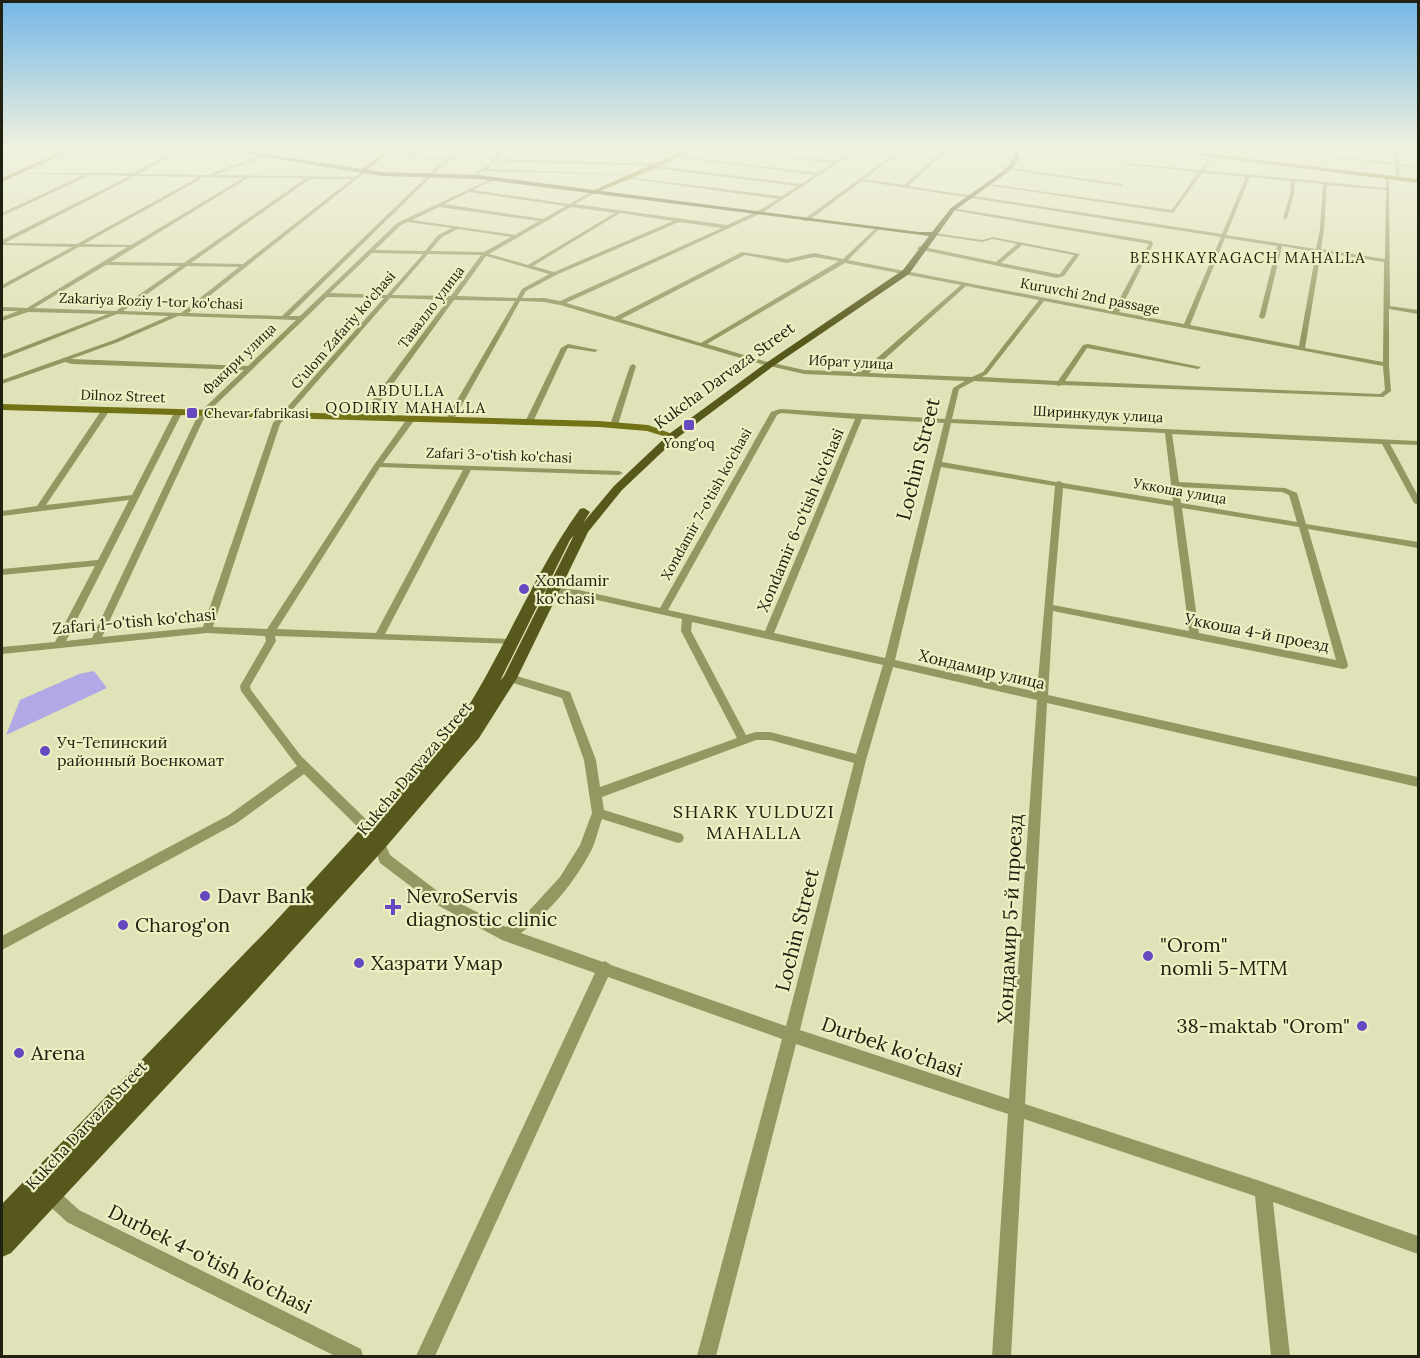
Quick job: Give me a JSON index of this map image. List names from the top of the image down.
{
  "streets": {
    "main road": ["Kukcha Darvaza Street"],
    "street": [
      "Kuruvchi 2nd passage",
      "Zakariya Roziy 1-tor ko'chasi",
      "Тавалло улица",
      "G'ulom Zafariy ko'chasi",
      "Факири улица",
      "Ибрат улица",
      "Dilnoz Street",
      "Ширинкудук улица",
      "Zafari 3-o'tish ko'chasi",
      "Lochin Street",
      "Уккоша улица",
      "Xondamir 7-o'tish ko'chasi",
      "Xondamir 6-o'tish ko'chasi",
      "Zafari 1-o'tish ko'chasi",
      "Уккоша 4-й проезд",
      "Хондамир улица",
      "Хондамир 5-й проезд",
      "Durbek ko'chasi",
      "Durbek 4-o'tish ko'chasi"
    ]
  },
  "crossings": [
    ["Kuruvchi 2nd passage", "Ибрат улица"],
    ["Kuruvchi 2nd passage", "Kukcha Darvaza Street"],
    ["Kuruvchi 2nd passage", "Lochin Street"],
    ["Zakariya Roziy 1-tor ko'chasi", "Факири улица"],
    ["Тавалло улица", "Ибрат улица"],
    ["Тавалло улица", "Dilnoz Street"],
    ["G'ulom Zafariy ko'chasi", "Ибрат улица"],
    ["G'ulom Zafariy ko'chasi", "Dilnoz Street"],
    ["G'ulom Zafariy ko'chasi", "Zafari 1-o'tish ko'chasi"],
    ["Факири улица", "Ибрат улица"],
    ["Факири улица", "Dilnoz Street"],
    ["Факири улица", "Zafari 1-o'tish ko'chasi"],
    ["Ибрат улица", "Kukcha Darvaza Street"],
    ["Ибрат улица", "Lochin Street"],
    ["Kukcha Darvaza Street", "Dilnoz Street"],
    ["Kukcha Darvaza Street", "Zafari 3-o'tish ko'chasi"],
    ["Kukcha Darvaza Street", "Zafari 1-o'tish ko'chasi"],
    ["Kukcha Darvaza Street", "Хондамир улица"],
    ["Kukcha Darvaza Street", "Durbek ko'chasi"],
    ["Kukcha Darvaza Street", "Durbek 4-o'tish ko'chasi"],
    ["Ширинкудук улица", "Lochin Street"],
    ["Ширинкудук улица", "Xondamir 7-o'tish ko'chasi"],
    ["Ширинкудук улица", "Xondamir 6-o'tish ko'chasi"],
    ["Lochin Street", "Уккоша улица"],
    ["Lochin Street", "Хондамир улица"],
    ["Lochin Street", "Durbek ko'chasi"],
    ["Уккоша улица", "Уккоша 4-й проезд"],
    ["Уккоша улица", "Хондамир 5-й проезд"],
    ["Xondamir 7-o'tish ko'chasi", "Хондамир улица"],
    ["Xondamir 6-o'tish ko'chasi", "Хондамир улица"],
    ["Уккоша 4-й проезд", "Хондамир 5-й проезд"],
    ["Хондамир улица", "Хондамир 5-й проезд"],
    ["Хондамир 5-й проезд", "Durbek ko'chasi"]
  ],
  "districts": ["BESHKAYRAGACH MAHALLA", "ABDULLA QODIRIY MAHALLA", "SHARK YULDUZI MAHALLA"],
  "places": {
    "transit": ["Chevar fabrikasi", "Yong'oq"],
    "other": [
      "Xondamir ko'chasi",
      "Уч-Тепинский районный Военкомат",
      "Davr Bank",
      "Charog'on",
      "\"Orom\" nomli 5-MTM",
      "Хазрати Умар",
      "38-maktab \"Orom\"",
      "Arena"
    ],
    "health": ["NevroServis diagnostic clinic"]
  }
}
